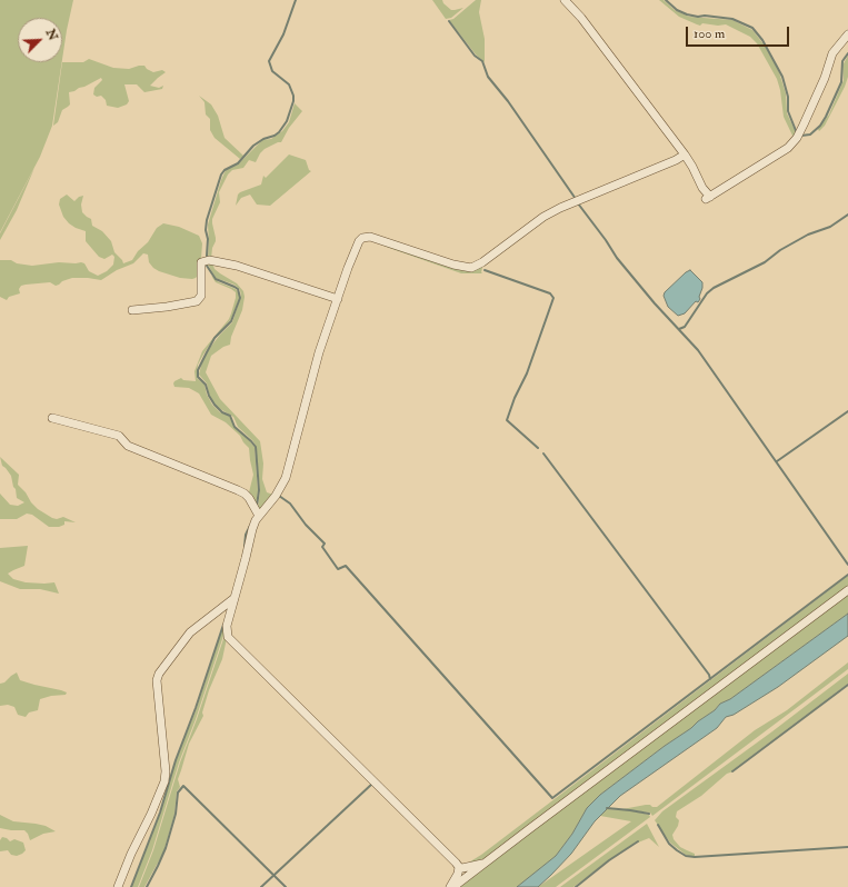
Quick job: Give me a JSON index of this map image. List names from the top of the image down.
{
  "scale_bar": "100 m",
  "north": "top right"
}
